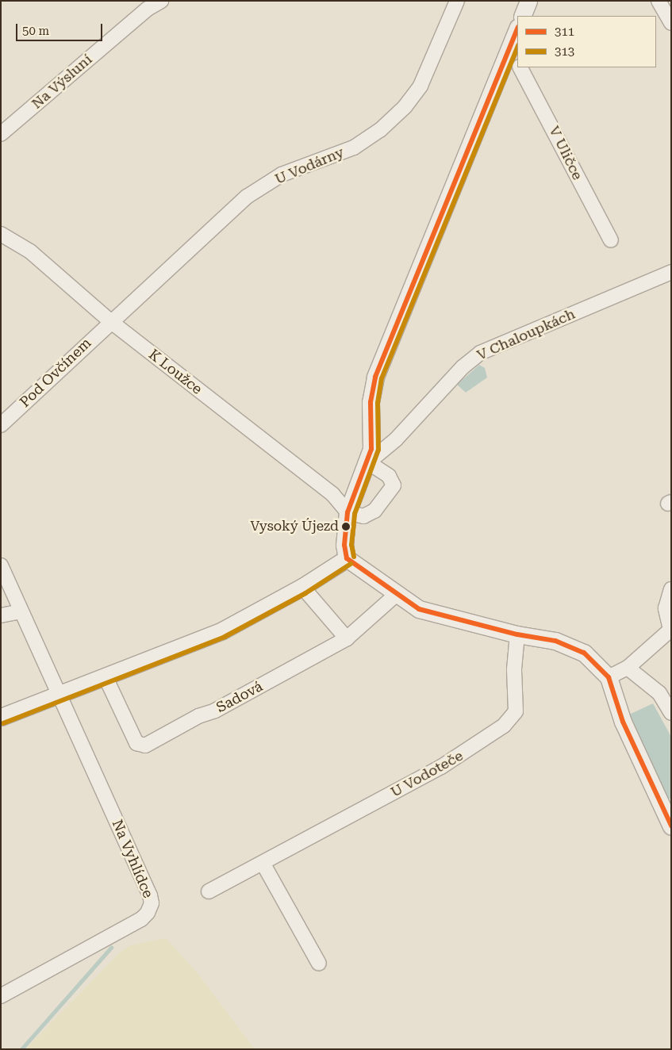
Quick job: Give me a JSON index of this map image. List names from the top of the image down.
{
  "streets": {
    "street": [
      "Na Výsluní",
      "V Uličce",
      "U Vodárny",
      "V Chaloupkách",
      "K Loužce",
      "Pod Ovčínem",
      "Sadová",
      "U Vodoteče",
      "Na Vyhlídce"
    ]
  },
  "crossings": [
    ["U Vodárny", "K Loužce"],
    ["U Vodárny", "Pod Ovčínem"],
    ["K Loužce", "Pod Ovčínem"]
  ],
  "places": ["Vysoký Újezd"],
  "lines": ["transit line 311", "transit line 313"],
  "legend": ["311", "313"],
  "scale_bar": "50 m"
}
